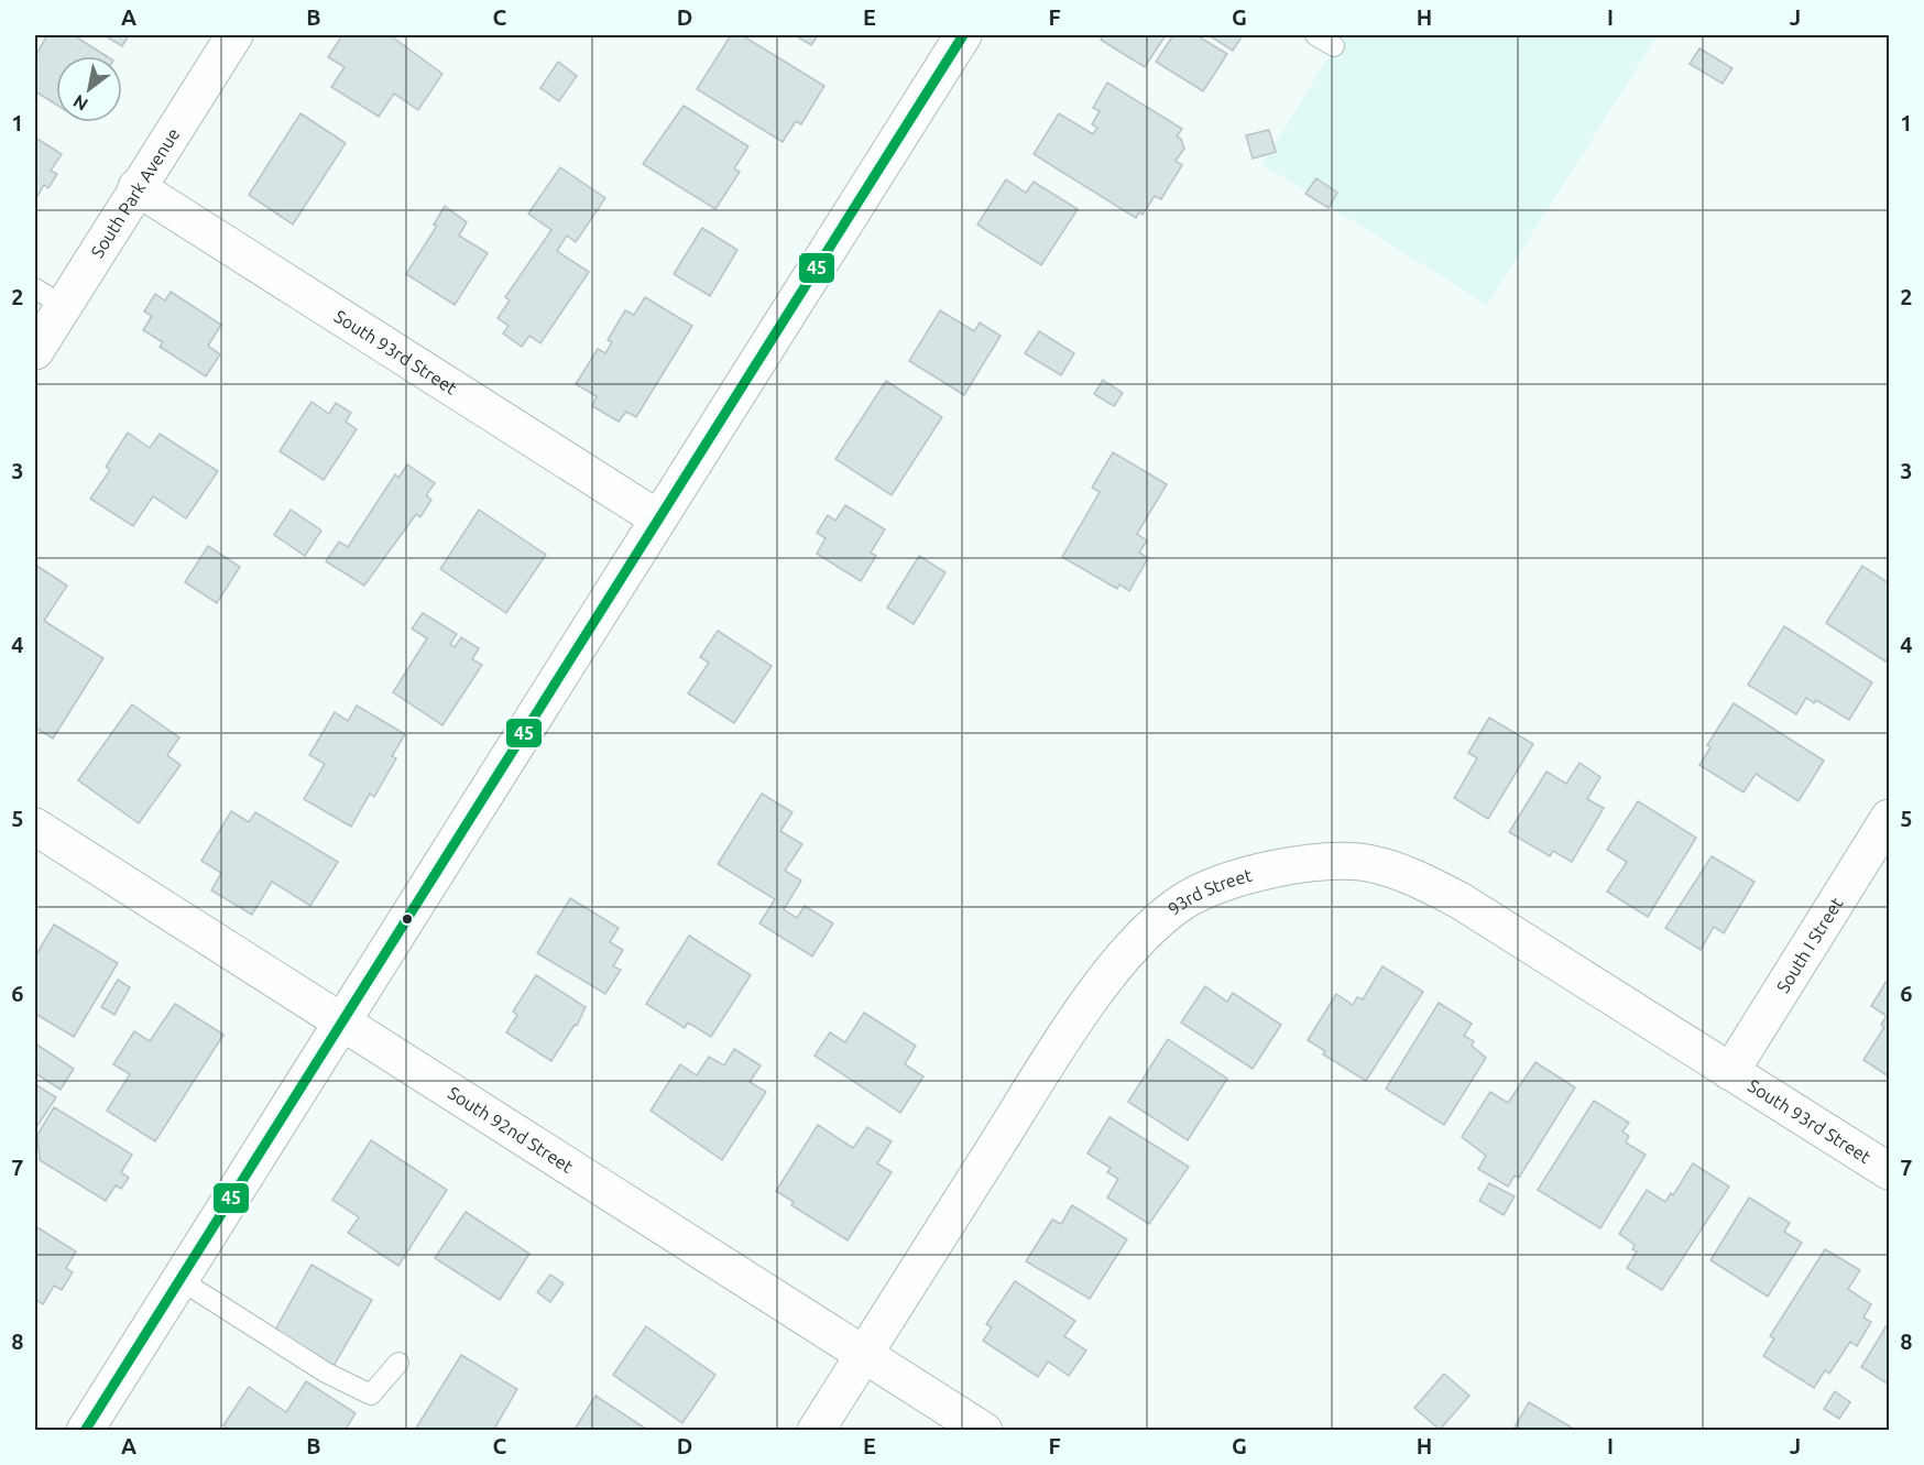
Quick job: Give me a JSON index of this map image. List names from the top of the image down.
{
  "streets": {
    "street": [
      "South Park Avenue",
      "South 93rd Street",
      "93rd Street",
      "South I Street",
      "South 92nd Street"
    ]
  },
  "crossings": [
    ["South Park Avenue", "South 93rd Street"],
    ["South 93rd Street", "93rd Street"],
    ["South 93rd Street", "South I Street"],
    ["93rd Street", "South I Street"],
    ["93rd Street", "South 92nd Street"]
  ],
  "lines": ["transit line 45"],
  "north": "bottom left",
  "grid": {
    "columns": [
      "A",
      "B",
      "C",
      "D",
      "E",
      "F",
      "G",
      "H",
      "I",
      "J"
    ],
    "rows": [
      "1",
      "2",
      "3",
      "4",
      "5",
      "6",
      "7",
      "8"
    ]
  }
}
